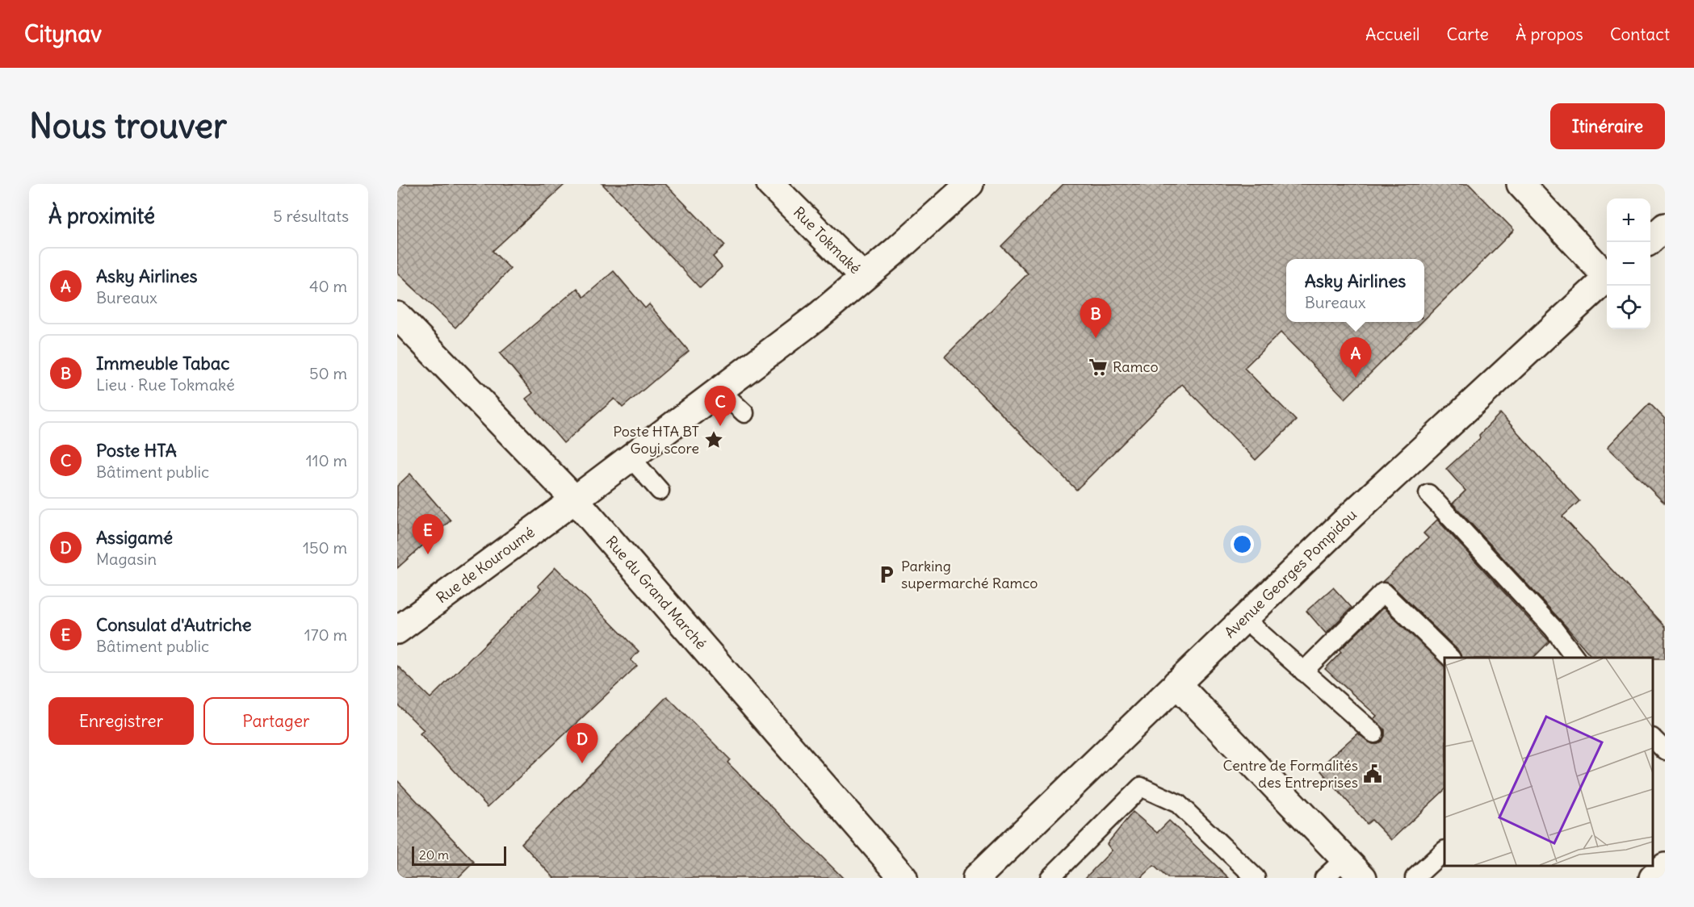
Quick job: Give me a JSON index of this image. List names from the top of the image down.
{
  "streets": {
    "street": [
      "Rue Tokmaké",
      "Rue de Kouroumé",
      "Avenue Georges Pompidou",
      "Rue du Grand Marché"
    ]
  },
  "crossings": [
    ["Rue Tokmaké", "Rue de Kouroumé"],
    ["Rue de Kouroumé", "Rue du Grand Marché"]
  ],
  "places": {
    "supermarket": ["Ramco"],
    "place": ["Poste HTA BT Goyi score"],
    "parking": ["Parking supermarché Ramco"],
    "public building": ["Centre de Formalités des Entreprises"]
  },
  "scale_bar": "20 m",
  "page": {
    "header": "Citynav",
    "nav": [
      "Accueil",
      "Carte",
      "À propos",
      "Contact"
    ],
    "buttons": [
      "Itinéraire",
      ["Enregistrer", "Partager"]
    ],
    "title": "Nous trouver",
    "heading": ["À proximité", "5 résultats"],
    "map_buttons": ["+", "−"],
    "list": [
      {
        "mark": "A",
        "name": "Asky Airlines",
        "note": "Bureaux",
        "value": "40 m"
      },
      {
        "mark": "B",
        "name": "Immeuble Tabac",
        "note": "Lieu · Rue Tokmaké",
        "value": "50 m"
      },
      {
        "mark": "C",
        "name": "Poste HTA",
        "note": "Bâtiment public",
        "value": "110 m"
      },
      {
        "mark": "D",
        "name": "Assigamé",
        "note": "Magasin",
        "value": "150 m"
      },
      {
        "mark": "E",
        "name": "Consulat d'Autriche",
        "note": "Bâtiment public",
        "value": "170 m"
      }
    ],
    "popup": ["Asky Airlines", "Bureaux"],
    "pins": [
      "B",
      "A",
      "C",
      "E",
      "D"
    ],
    "scale": "20 m"
  }
}
